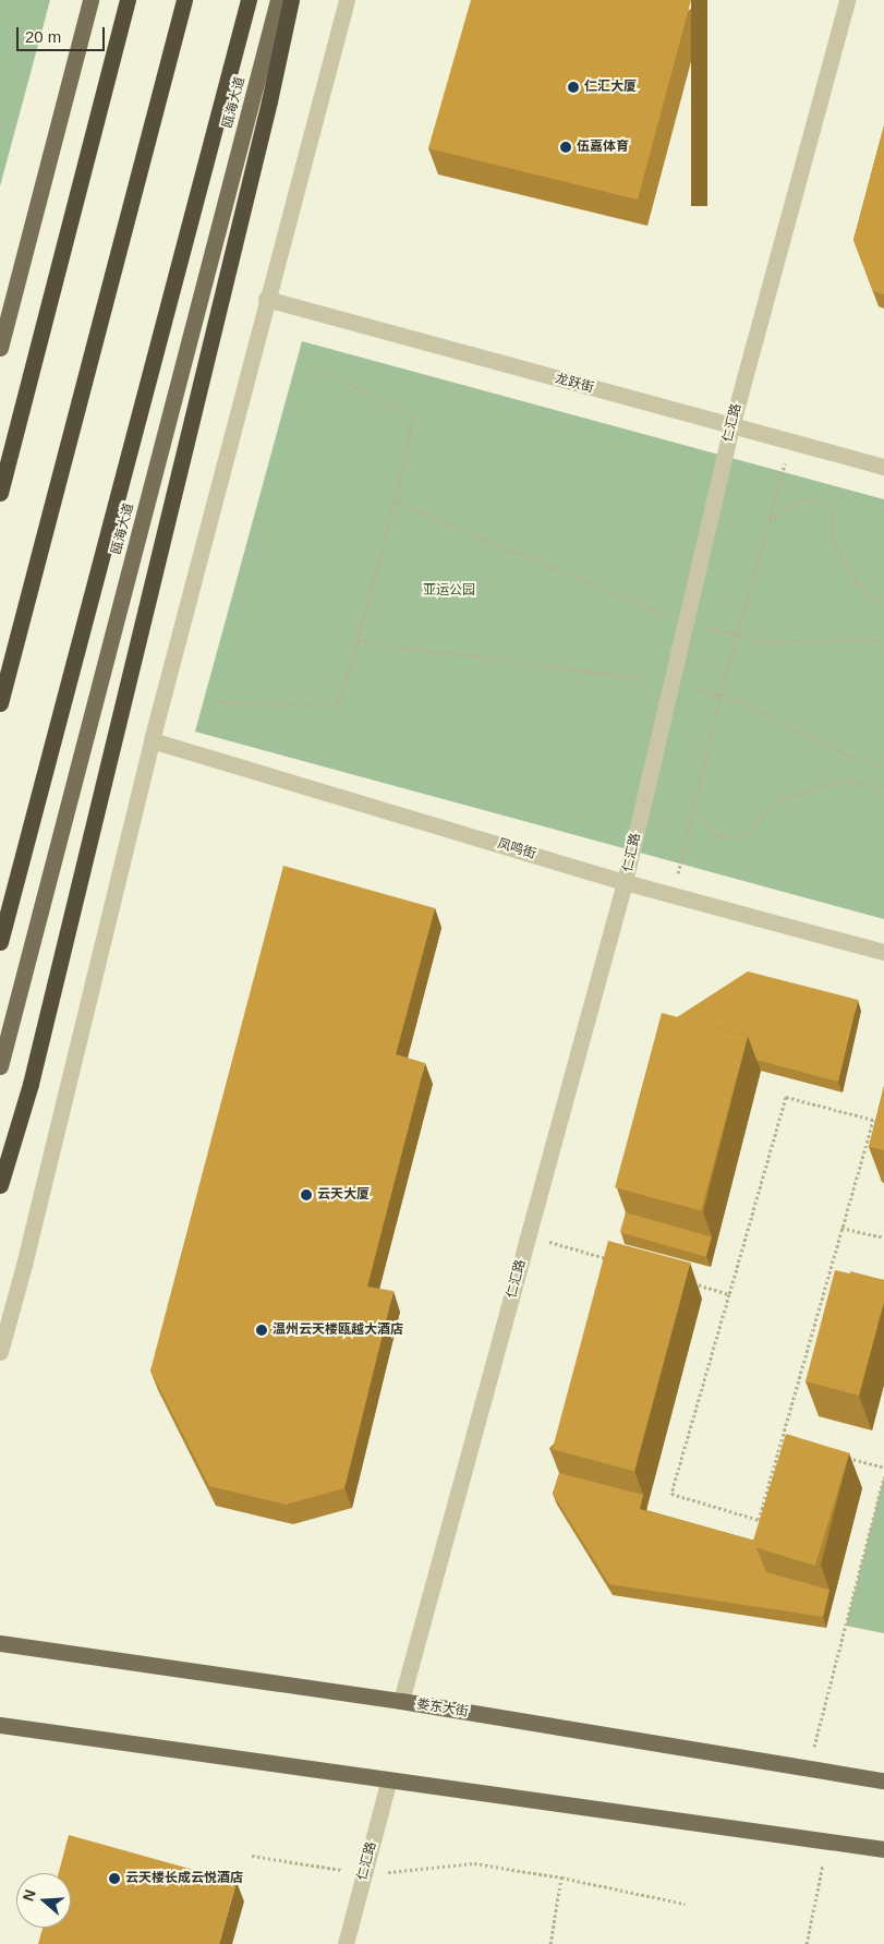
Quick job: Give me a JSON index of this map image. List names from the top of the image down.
{
  "streets": {
    "highway": ["瓯海大道"],
    "main road": ["娄东大街"],
    "street": ["龙跃街", "仁汇路", "凤鸣街"]
  },
  "crossings": [
    ["龙跃街", "仁汇路"],
    ["仁汇路", "凤鸣街"],
    ["仁汇路", "娄东大街"]
  ],
  "parks": ["亚运公园"],
  "places": [
    "仁汇大厦",
    "伍嘉体育",
    "云天大厦",
    "温州云天楼瓯越大酒店",
    "云天楼长成云悦酒店"
  ],
  "scale_bar": "20 m",
  "north": "left"
}
